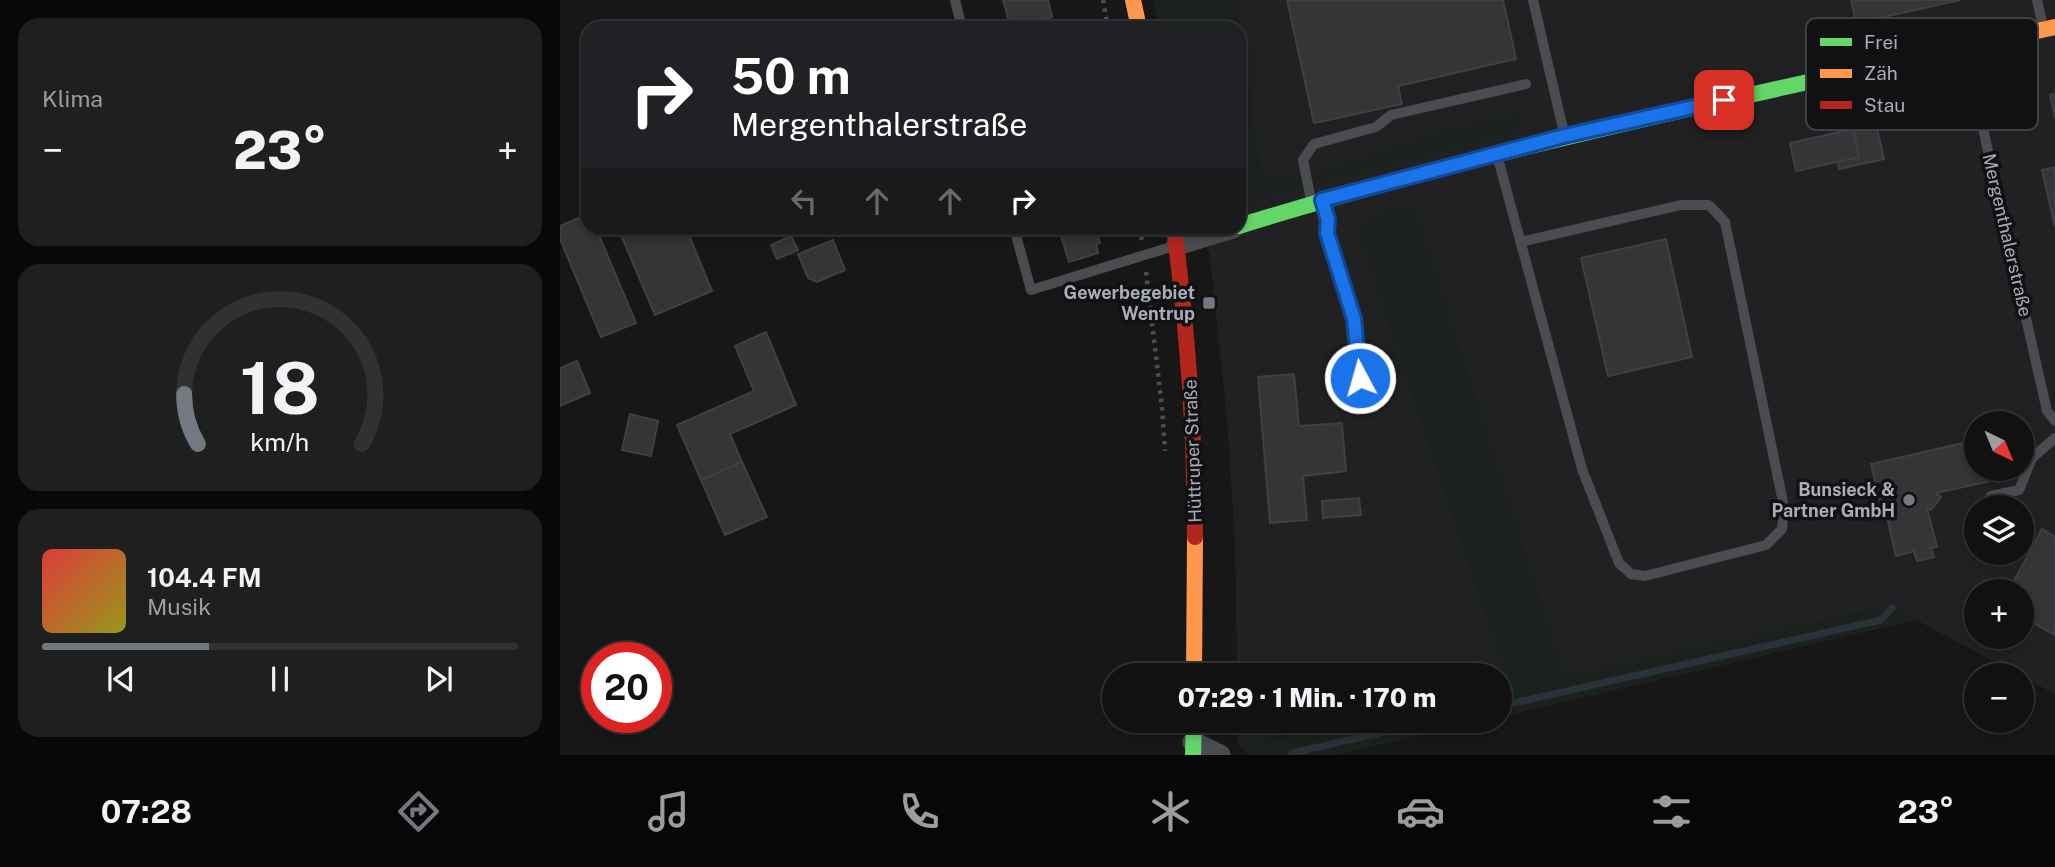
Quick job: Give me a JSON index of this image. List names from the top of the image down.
{
  "streets": {
    "street": ["Hüttruper Straße"],
    "lane": ["Mergenthalerstraße"]
  },
  "places": {
    "transit": ["Gewerbegebiet Wentrup"],
    "other": ["Bunsieck & Partner GmbH"]
  },
  "legend": ["Frei", "Zäh", "Stau"],
  "north": "bottom right",
  "page": {
    "tile": "Klima",
    "turn": ["50 m", "Mergenthalerstraße"],
    "heat": ["−", "23°", "+"],
    "map_buttons": ["+", "−"],
    "song": ["104.4 FM", "Musik"],
    "limit": "20",
    "trip": "07:29 · 1 Min. · 170 m",
    "tabs": ["07:28", "23°"],
    "gauge": ["18", "km/h"]
  }
}
